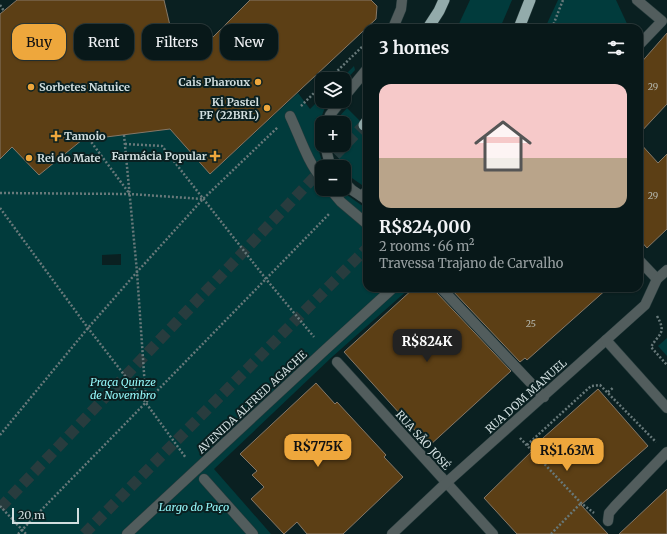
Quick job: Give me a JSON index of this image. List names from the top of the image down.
{
  "streets": {
    "street": ["RUA DOM MANUEL", "AVENIDA ALFRED AGACHE", "RUA SÃO JOSÉ"]
  },
  "crossings": [
    ["RUA DOM MANUEL", "RUA SÃO JOSÉ"]
  ],
  "parks": ["Praça Quinze de Novembro", "Largo do Paço"],
  "places": {
    "other": [
      "Cais Pharoux",
      "Sorbetes Natuice",
      "Ki Pastel PF (22BRL)",
      "Rei do Mate"
    ],
    "health": ["Tamoio", "Farmácia Popular"]
  },
  "house_numbers": ["29", "29", "25"],
  "scale_bar": "20 m",
  "page": {
    "chip": [
      "Buy",
      "Rent",
      "Filters",
      "New"
    ],
    "heading": "3 homes",
    "map_buttons": ["+", "−"],
    "list": [
      {
        "name": "R$824,000",
        "note": "2 rooms · 66 m² · Travessa Trajano de Carvalho"
      }
    ],
    "price": ["R$824K", "R$775K", "R$1.63M"],
    "scale": "20 m"
  }
}
